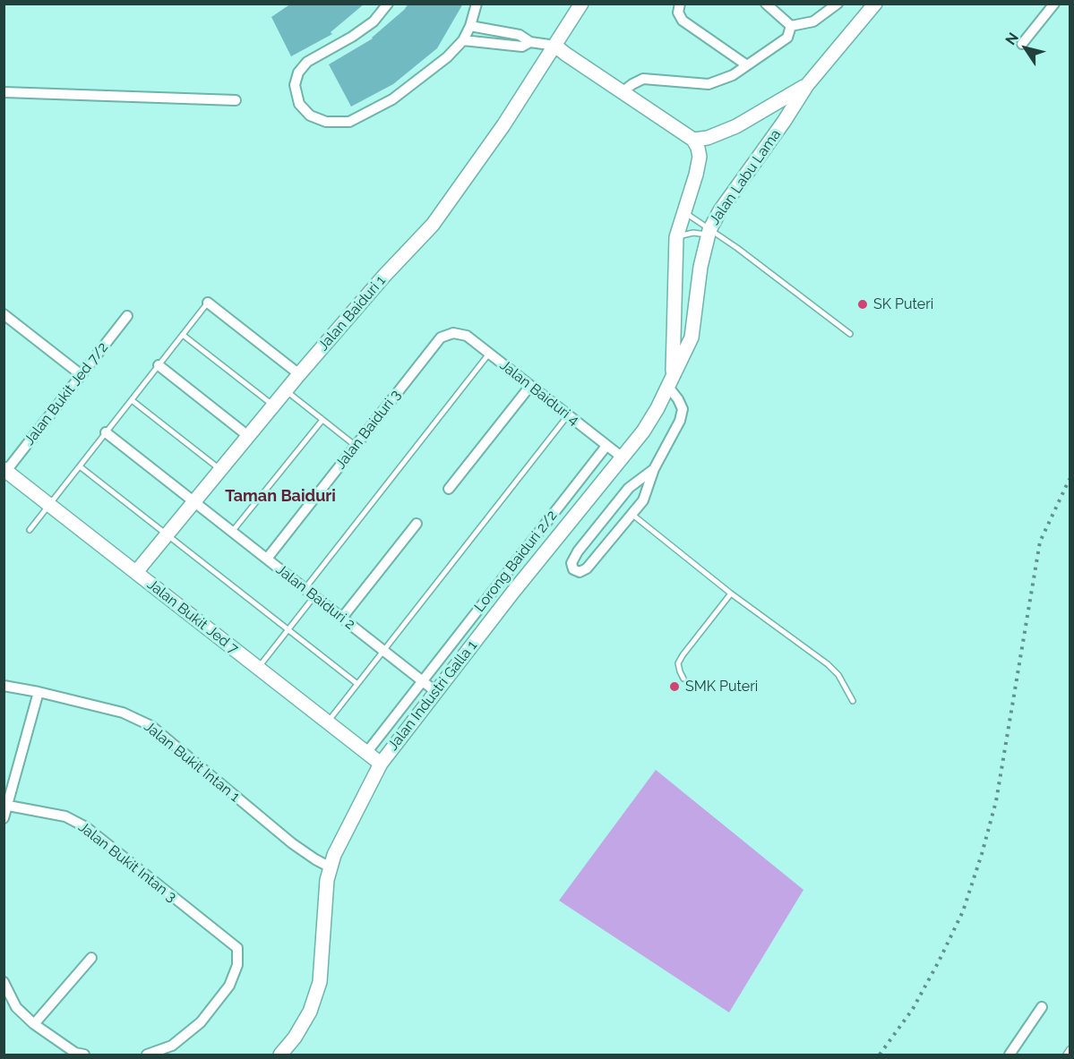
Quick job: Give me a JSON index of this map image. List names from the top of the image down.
{
  "streets": {
    "main road": [
      "Jalan Labu Lama",
      "Jalan Baiduri 1",
      "Jalan Bukit Jed 7",
      "Jalan Industri Galla 1"
    ],
    "street": [
      "Jalan Baiduri 4",
      "Jalan Bukit Jed 7/2",
      "Jalan Baiduri 3",
      "Lorong Baiduri 2/2",
      "Jalan Baiduri 2",
      "Jalan Bukit Intan 1",
      "Jalan Bukit Intan 3"
    ]
  },
  "crossings": [
    ["Jalan Labu Lama", "Jalan Industri Galla 1"],
    ["Jalan Baiduri 1", "Jalan Baiduri 2"],
    ["Jalan Baiduri 1", "Jalan Bukit Jed 7"],
    ["Jalan Baiduri 4", "Jalan Baiduri 3"],
    ["Jalan Baiduri 4", "Lorong Baiduri 2/2"],
    ["Jalan Baiduri 4", "Jalan Industri Galla 1"],
    ["Jalan Bukit Jed 7/2", "Jalan Bukit Jed 7"],
    ["Jalan Baiduri 3", "Jalan Baiduri 2"],
    ["Lorong Baiduri 2/2", "Jalan Baiduri 2"],
    ["Lorong Baiduri 2/2", "Jalan Bukit Jed 7"],
    ["Jalan Baiduri 2", "Jalan Industri Galla 1"],
    ["Jalan Bukit Jed 7", "Jalan Industri Galla 1"],
    ["Jalan Industri Galla 1", "Jalan Bukit Intan 1"]
  ],
  "districts": ["Taman Baiduri"],
  "places": ["SK Puteri", "SMK Puteri"],
  "north": "top left"
}
